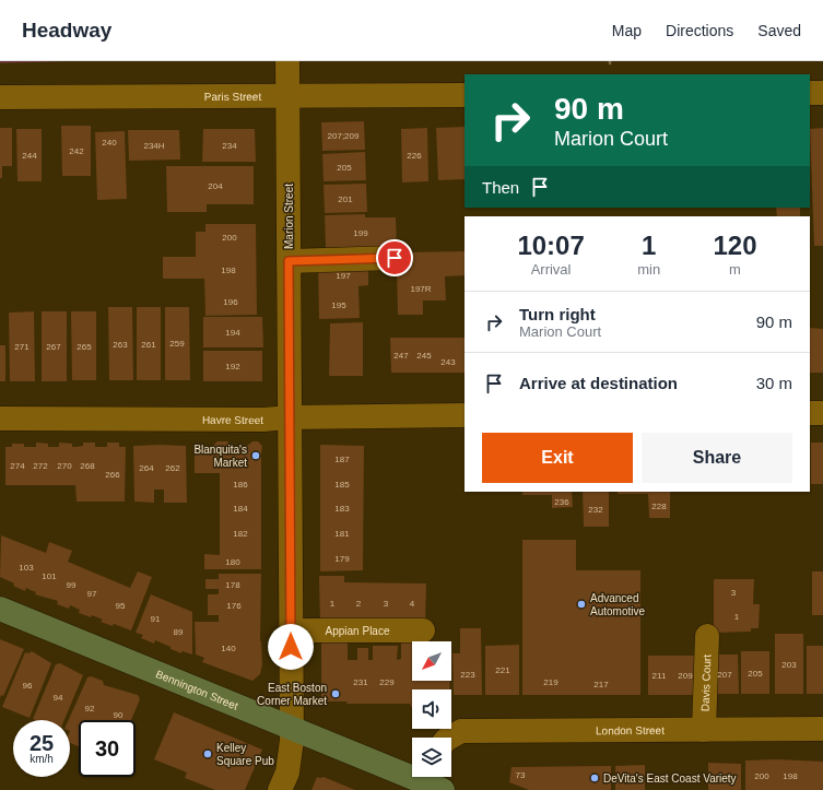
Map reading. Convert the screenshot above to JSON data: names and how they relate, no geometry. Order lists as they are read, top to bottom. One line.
{"streets":{"main road":["Bennington Street"],"street":["Paris Street","Marion Street","Havre Street","Appian Place","Davis Court","London Street"]},"crossings":[["Paris Street","Marion Street"],["Marion Street","Havre Street"],["Marion Street","Appian Place"],["Marion Street","Bennington Street"],["Davis Court","London Street"]],"places":["Blanquita's Market","Advanced Automotive","East Boston Corner Market","Kelley Square Pub","DeVita's East Coast Variety"],"house_numbers":["207;209","240","234H","234","242","244","226","205","204","201","199","200","198","197","197R","196","195","194","259","263","261","271","267","265","247","245","243","192","187","274","272","270","268","264","262","266","186","185","236","228","184","183","232","182","181","179","180","103","101","99","178","3","97","1","2","3","4","95","176","1","91","89","140","203","221","205","223","207","211","209","231","229","219","217","96","94","92","90","73","200","198"],"north":"bottom left","page":{"header":"Headway","nav":["Map","Directions","Saved"],"turn":["90 m","Marion Court"],"then":"Then","eta":["10:07","Arrival","1","min","120","m"],"list":[{"name":"Turn right","note":"Marion Court","value":"90 m"},{"name":"Arrive at destination","value":"30 m"}],"buttons":["Exit","Share"],"speed":"25 km/h","limit":"30"}}
